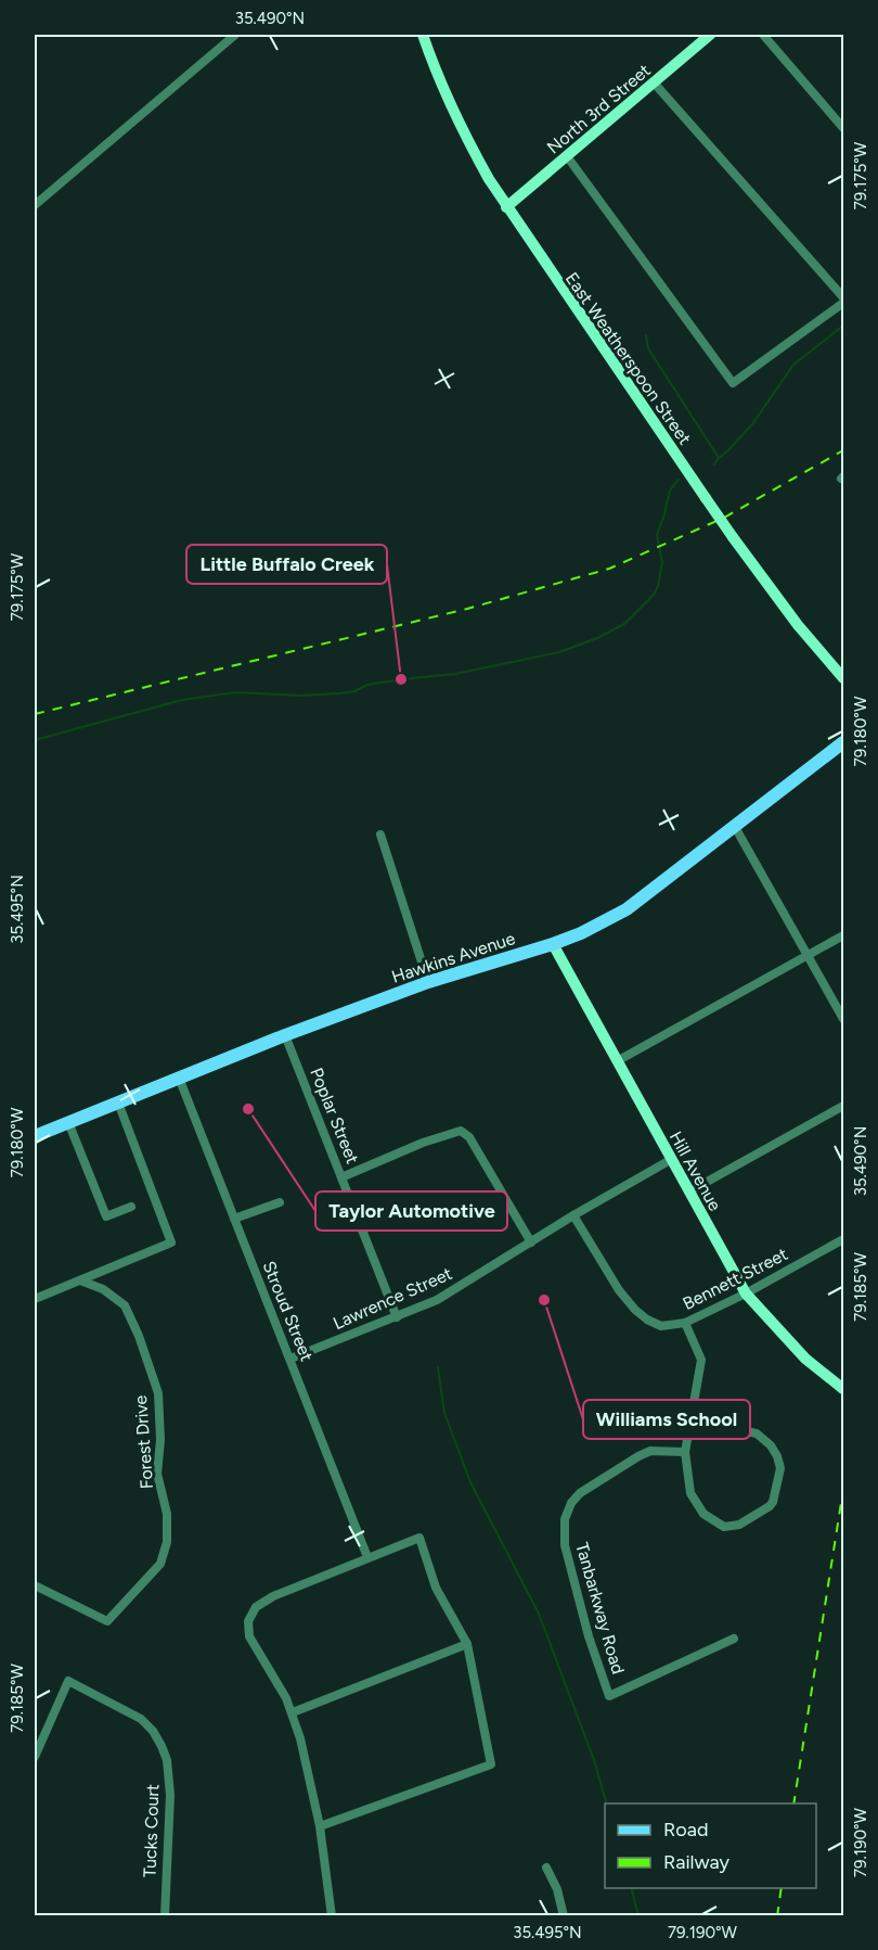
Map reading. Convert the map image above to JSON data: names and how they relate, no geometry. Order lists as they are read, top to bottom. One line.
{"streets":{"main road":["Hawkins Avenue"],"street":["North 3rd Street","East Weatherspoon Street","Poplar Street","Hill Avenue","Bennett Street","Lawrence Street","Stroud Street","Forest Drive","Tanbarkway Road","Tucks Court"]},"crossings":[["North 3rd Street","East Weatherspoon Street"],["Hawkins Avenue","Poplar Street"],["Hawkins Avenue","Hill Avenue"],["Hawkins Avenue","Stroud Street"],["Poplar Street","Lawrence Street"],["Hill Avenue","Bennett Street"],["Hill Avenue","Lawrence Street"],["Bennett Street","Lawrence Street"],["Lawrence Street","Stroud Street"]],"places":["Little Buffalo Creek","Taylor Automotive","Williams School"],"legend":["Road","Railway"],"coordinates":["35.490°N","79.175°W","79.180°W","35.495°N","79.185°W","79.190°W"]}
